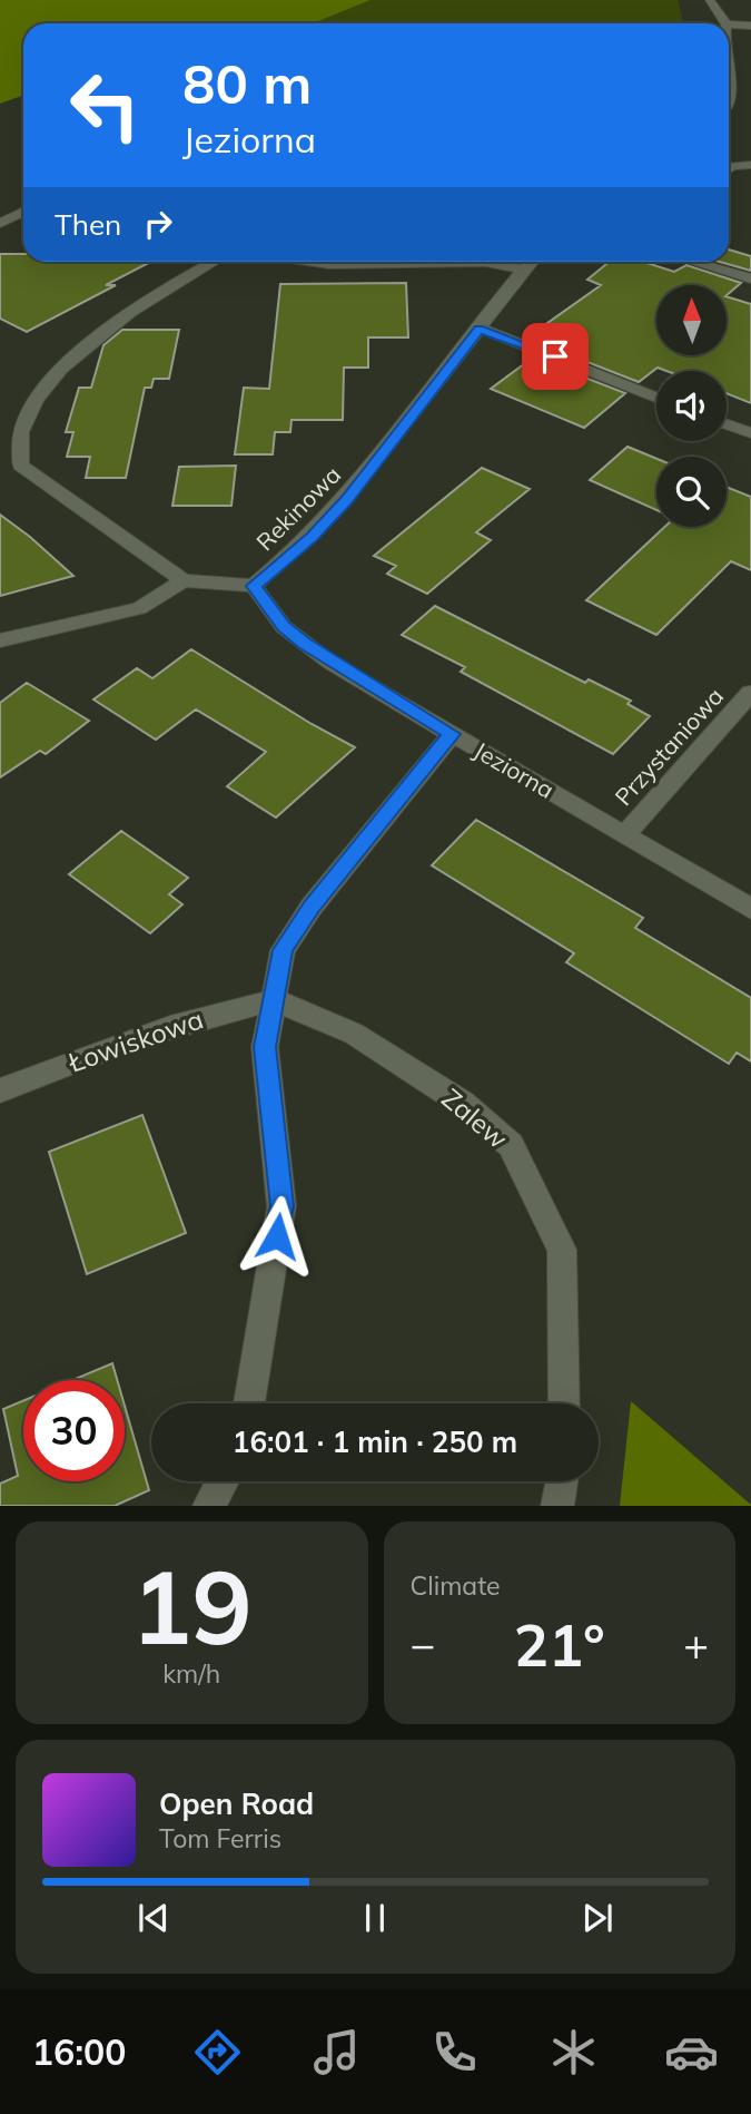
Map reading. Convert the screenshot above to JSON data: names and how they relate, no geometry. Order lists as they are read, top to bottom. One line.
{"streets":{"street":["Rekinowa","Przystaniowa","Jeziorna","Łowiskowa","Zalew"]},"crossings":[["Rekinowa","Jeziorna"],["Przystaniowa","Jeziorna"],["Łowiskowa","Zalew"]],"north":"top","page":{"turn":["80 m","Jeziorna"],"then":"Then","limit":"30","trip":"16:01 · 1 min · 250 m","tile":[["19","km/h"],"Climate"],"heat":["−","21°","+"],"song":["Open Road","Tom Ferris"],"tabs":"16:00"}}
